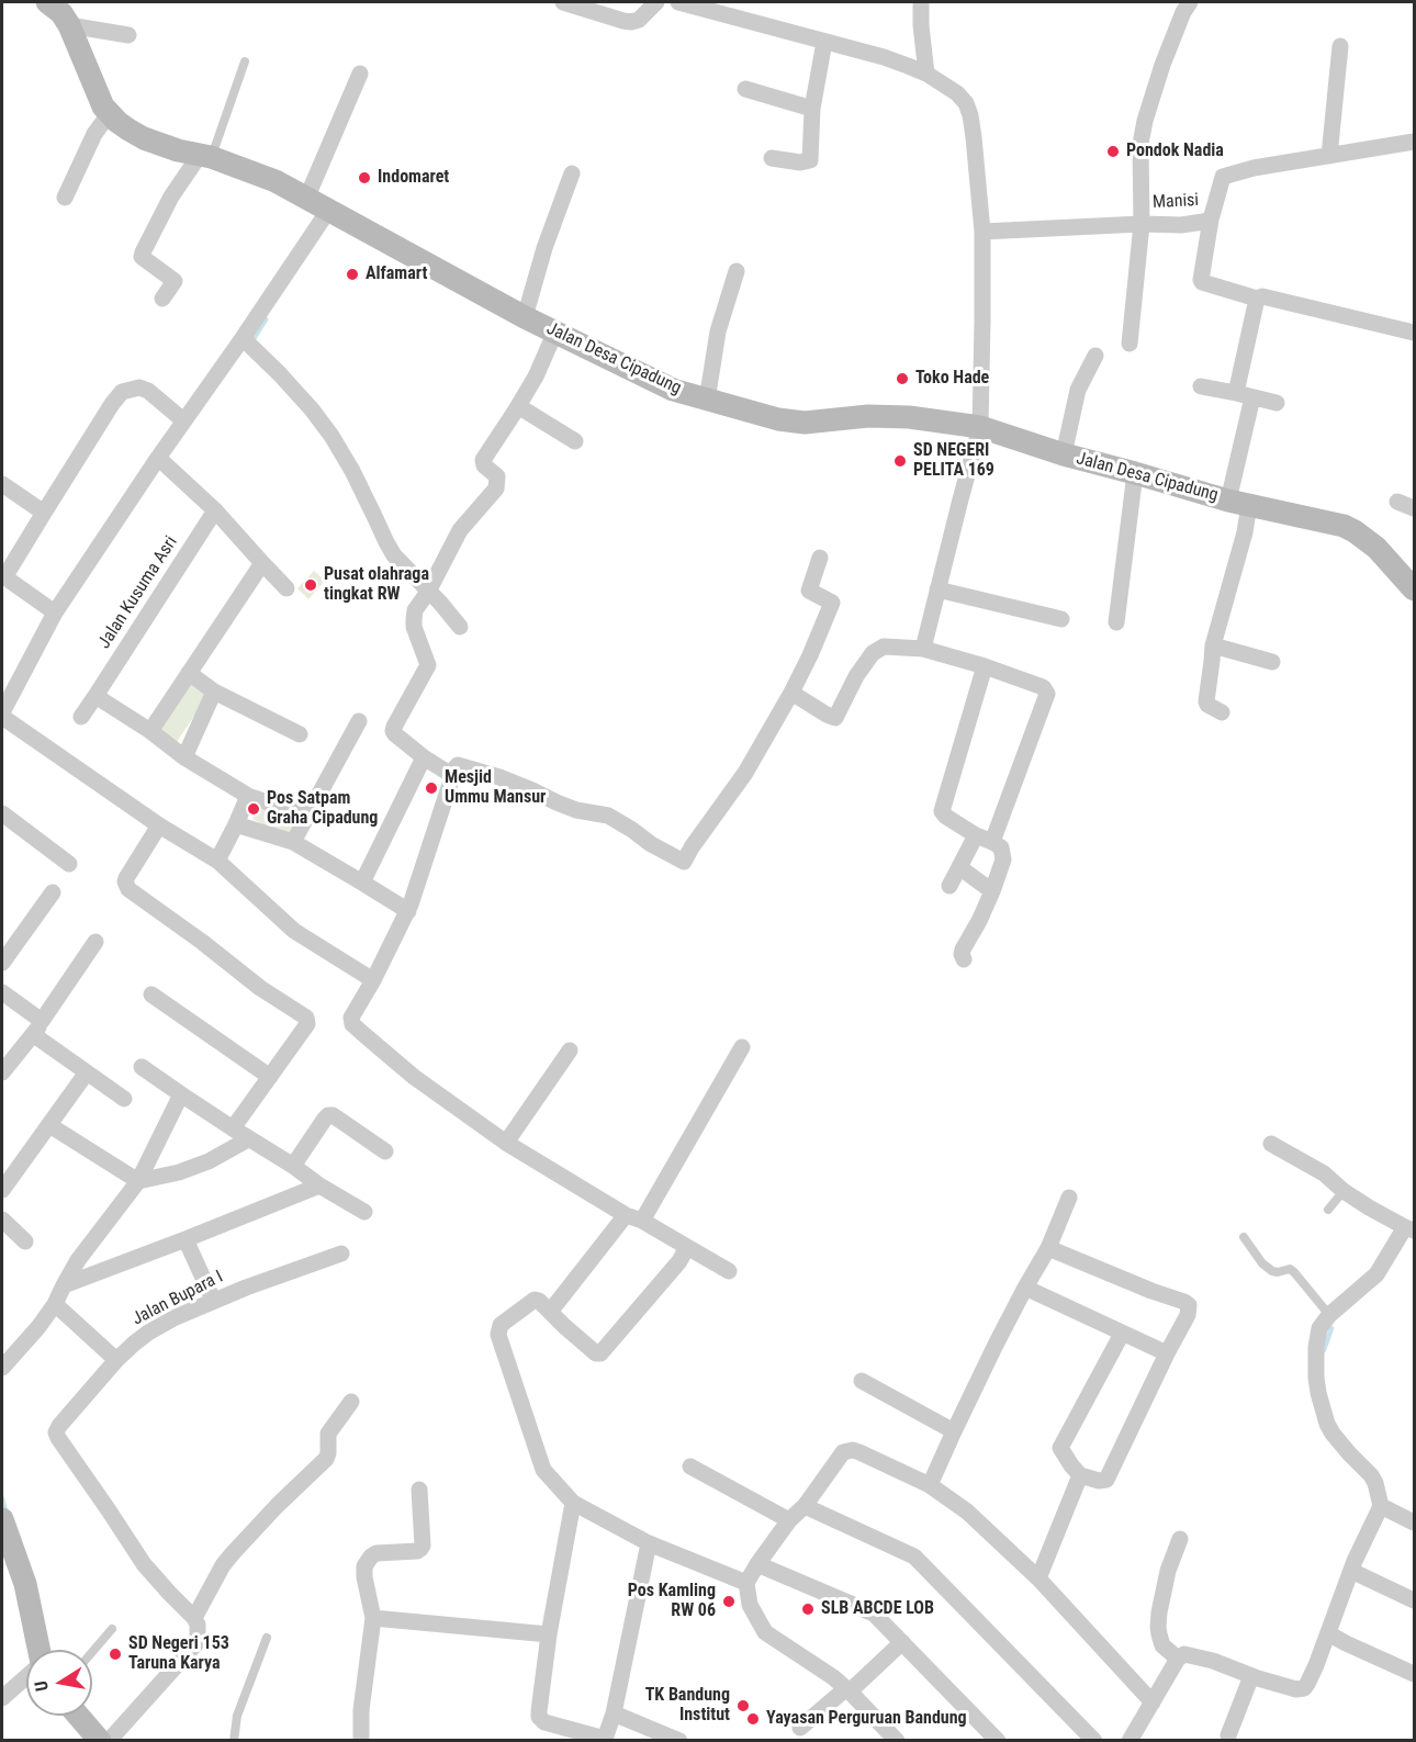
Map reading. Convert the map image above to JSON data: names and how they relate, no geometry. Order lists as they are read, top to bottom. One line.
{"streets":{"street":["Manisi","Jalan Desa Cipadung","Jalan Kusuma Asri","Jalan Bupara I"]},"places":["Pondok Nadia","Indomaret","Alfamart","Toko Hade","SD NEGERI PELITA 169","Pusat olahraga tingkat RW","Mesjid Ummu Mansur","Pos Satpam Graha Cipadung","Pos Kamling RW 06","SLB ABCDE LOB","SD Negeri 153 Taruna Karya","TK Bandung Institut","Yayasan Perguruan Bandung"],"north":"left"}
